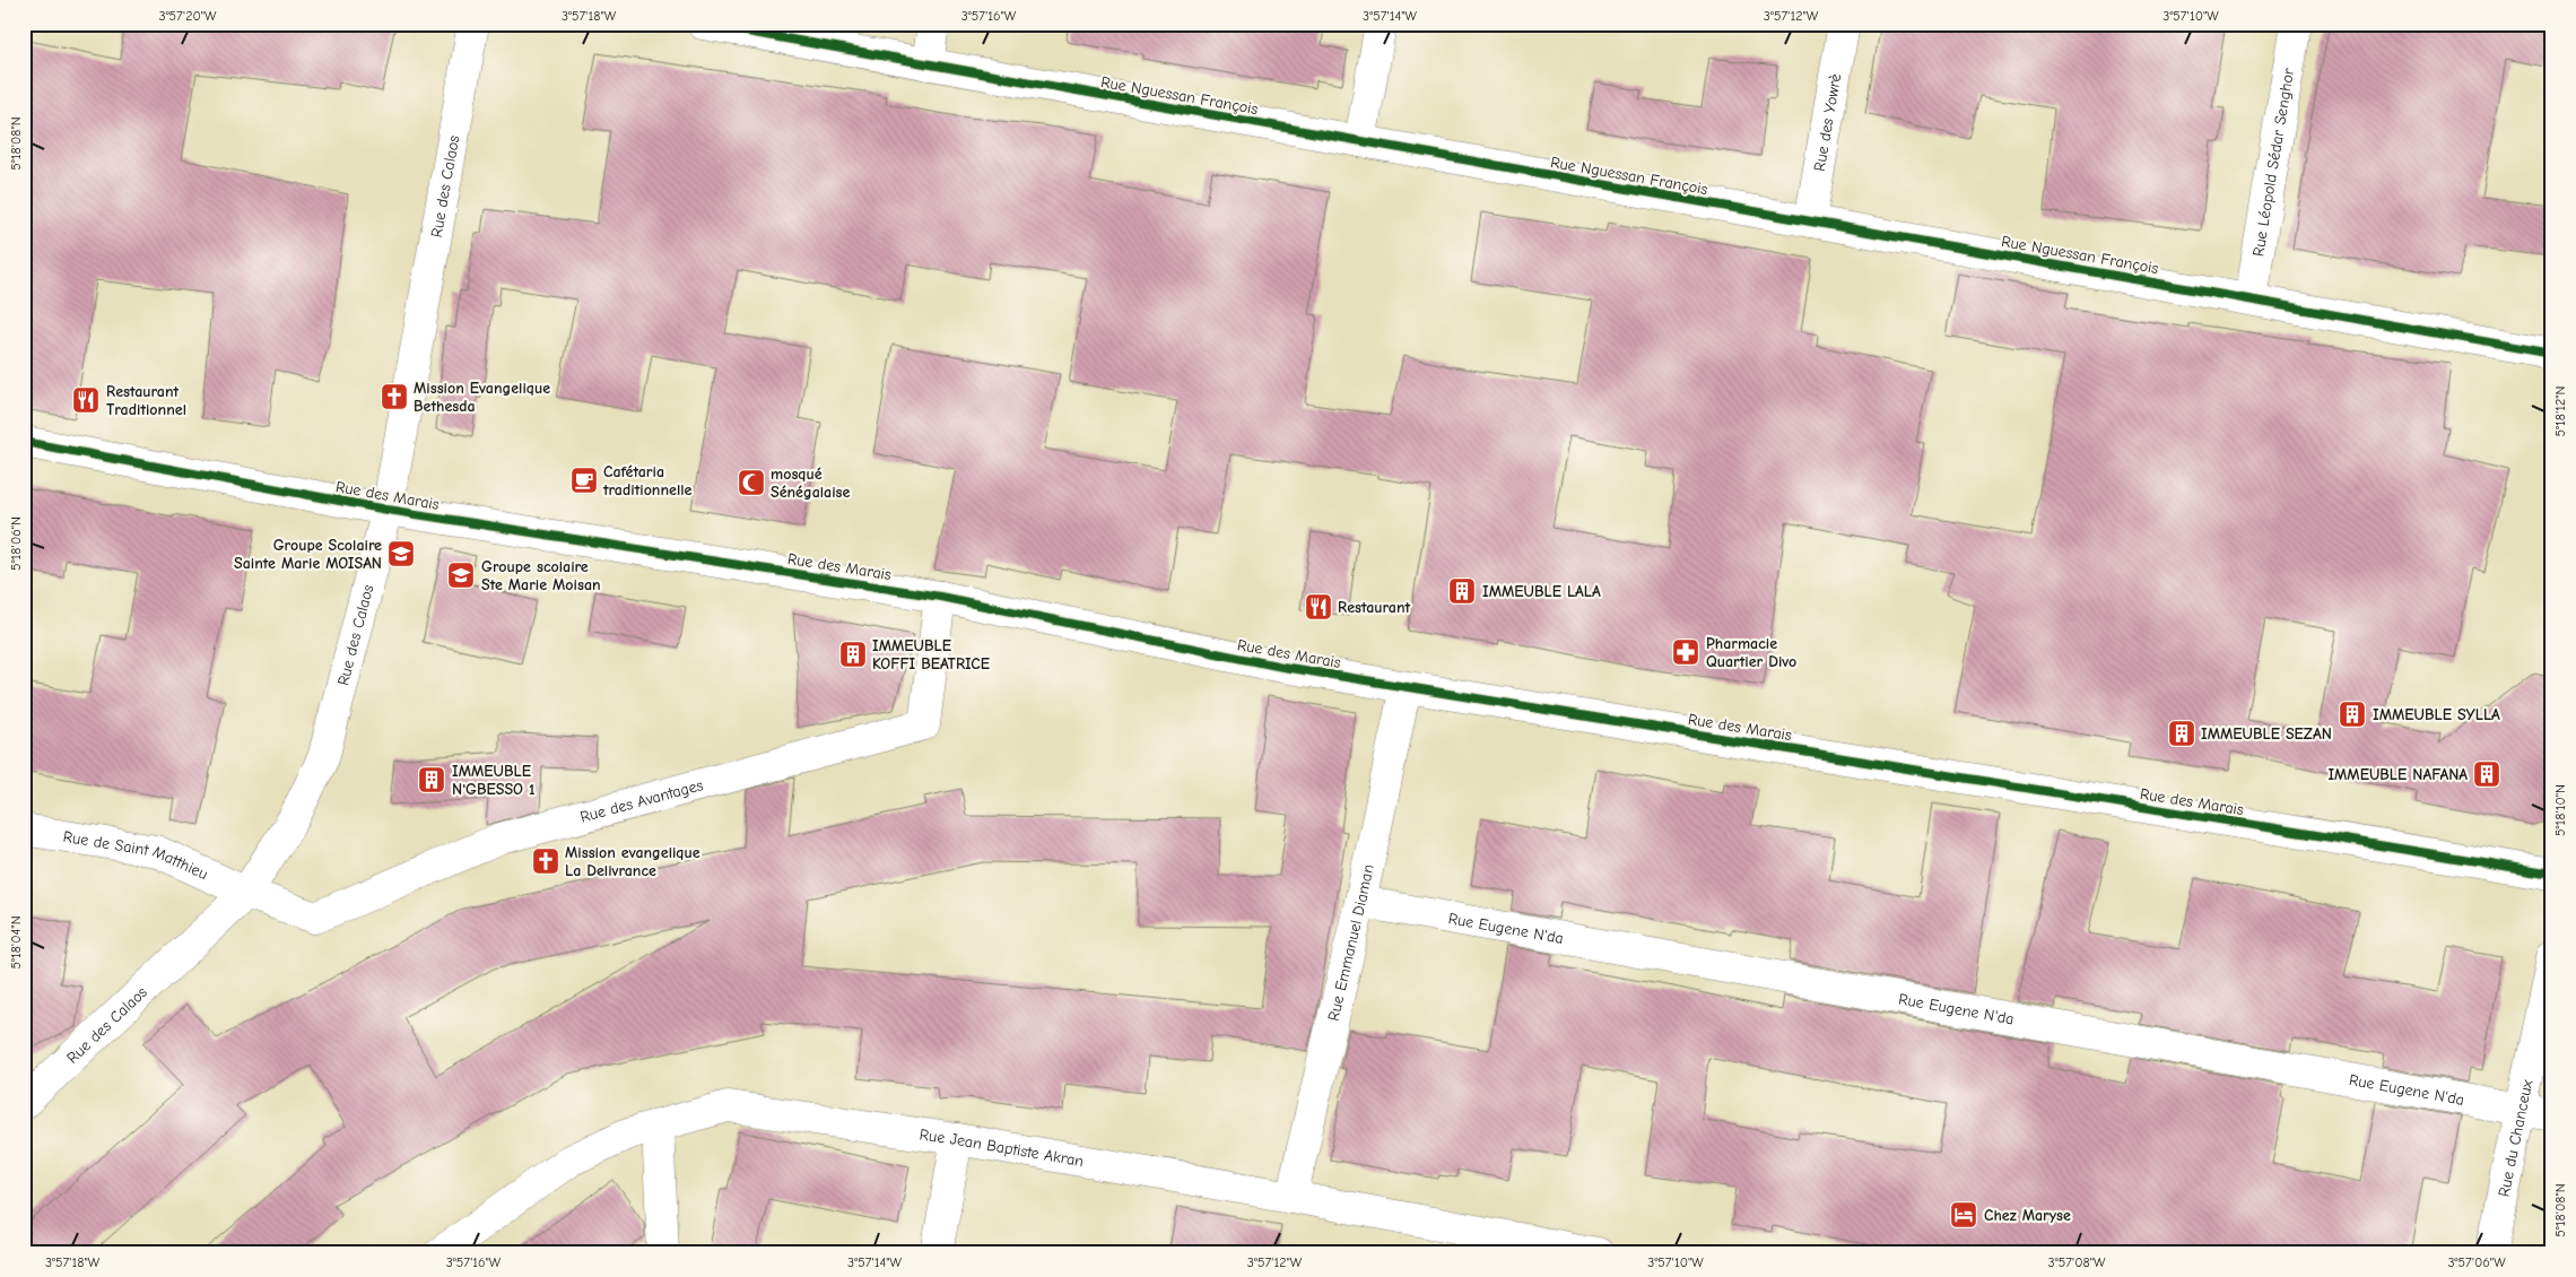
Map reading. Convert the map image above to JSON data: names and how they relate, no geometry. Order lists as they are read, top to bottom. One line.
{"streets":{"street":["Rue Nguessan François","Rue des Yowrè","Rue Léopold Sédar Senghor","Rue des Calaos","Rue des Marais","Rue des Avantages","Rue de Saint Matthieu","Rue Eugene N'da","Rue Emmanuel Diaman","Rue du Chanceux","Rue Jean Baptiste Akran"]},"crossings":[["Rue Nguessan François","Rue des Yowrè"],["Rue Nguessan François","Rue Léopold Sédar Senghor"],["Rue des Calaos","Rue des Marais"],["Rue des Calaos","Rue des Avantages"],["Rue des Calaos","Rue de Saint Matthieu"],["Rue des Marais","Rue des Avantages"],["Rue des Marais","Rue Emmanuel Diaman"],["Rue des Avantages","Rue de Saint Matthieu"],["Rue Eugene N'da","Rue Emmanuel Diaman"],["Rue Eugene N'da","Rue du Chanceux"],["Rue Emmanuel Diaman","Rue Jean Baptiste Akran"]],"places":{"church":["Mission Evangelique Bethesda","Mission evangelique La Delivrance"],"restaurant":["Restaurant Traditionnel","Restaurant"],"cafe":["Cafétaria traditionnelle"],"mosque":["mosqué Sénégalaise"],"school or university":["Groupe Scolaire Sainte Marie MOISAN","Groupe scolaire Ste Marie Moisan"],"building":["IMMEUBLE LALA","IMMEUBLE KOFFI BEATRICE","IMMEUBLE SYLLA","IMMEUBLE SEZAN","IMMEUBLE NAFANA","IMMEUBLE N'GBESSO 1"],"pharmacy":["Pharmacie Quartier Divo"],"hotel":["Chez Maryse"]},"coordinates":["3°57'20\"W","3°57'18\"W","3°57'16\"W","3°57'14\"W","3°57'12\"W","3°57'10\"W","5°18'08\"N","5°18'12\"N","5°18'06\"N","5°18'10\"N","5°18'04\"N","3°57'08\"W","3°57'06\"W"]}
